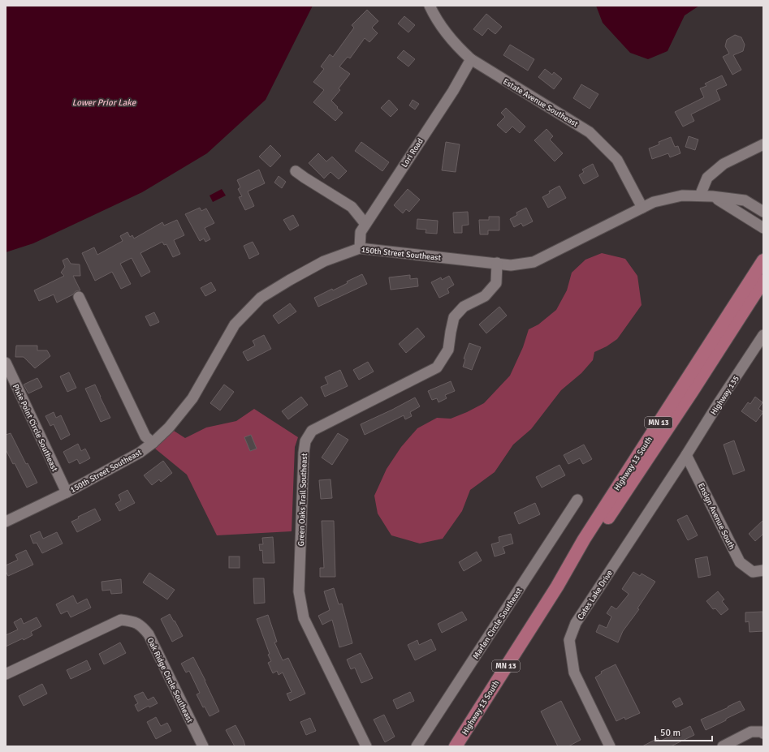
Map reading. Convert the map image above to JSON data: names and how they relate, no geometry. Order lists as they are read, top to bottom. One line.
{"streets":{"main road":["MN 13","Highway 13 South"],"street":["Estate Avenue Southeast","Lori Road","150th Street Southeast","Highway 135","Pixie Point Circle Southeast","Green Oaks Trail Southeast","Ensign Avenue South","Cates Lake Drive","Marlen Circle Southeast","Oak Ridge Circle Southeast"]},"crossings":[["Estate Avenue Southeast","Lori Road"],["Estate Avenue Southeast","150th Street Southeast"],["Lori Road","150th Street Southeast"],["150th Street Southeast","Pixie Point Circle Southeast"],["150th Street Southeast","Green Oaks Trail Southeast"],["Highway 135","Ensign Avenue South"],["Highway 135","Cates Lake Drive"],["Ensign Avenue South","Cates Lake Drive"]],"water":["Lower Prior Lake"],"scale_bar":"50 m"}
